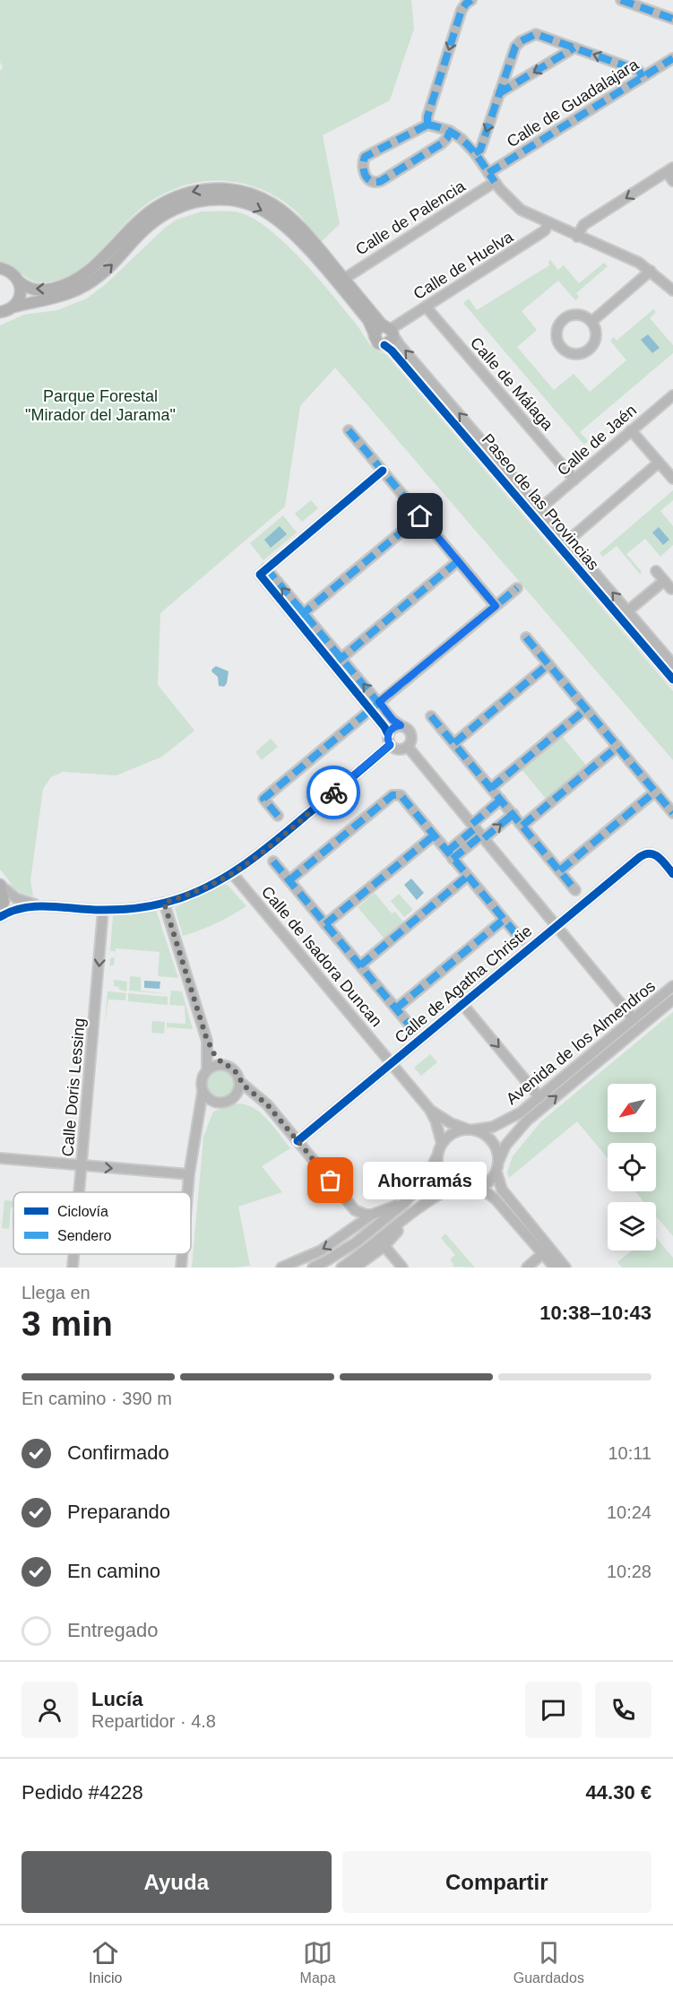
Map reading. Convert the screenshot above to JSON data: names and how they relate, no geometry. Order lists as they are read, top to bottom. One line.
{"streets":{"main road":["Paseo de las Provincias"],"street":["Calle de Guadalajara","Calle de Palencia","Calle de Huelva","Calle de Málaga","Calle de Jaén","Calle de Isadora Duncan","Calle de Agatha Christie","Avenida de los Almendros","Calle Doris Lessing"]},"crossings":[["Calle de Palencia","Paseo de las Provincias"],["Calle de Huelva","Calle de Málaga"],["Calle de Huelva","Paseo de las Provincias"],["Calle de Málaga","Calle de Jaén"],["Calle de Jaén","Paseo de las Provincias"],["Calle de Isadora Duncan","Calle de Agatha Christie"],["Calle de Isadora Duncan","Avenida de los Almendros"]],"one_way":["Paseo de las Provincias","Calle Doris Lessing"],"parks":["Parque Forestal \"Mirador del Jarama\""],"places":["Ahorramás"],"legend":["Ciclovía","Sendero"],"north":"bottom left","page":{"bubble":"Ahorramás","heading":["3 min","Llega en","10:38–10:43"],"panel":["Lucía","Repartidor · 4.8","Pedido #4228","44.30 €"],"bar":"En camino · 390 m","list":[["Confirmado","10:11"],["Preparando","10:24"],["En camino","10:28"],"Entregado"],"buttons":["Ayuda","Compartir"],"tabs":["Inicio","Mapa","Guardados"]}}
